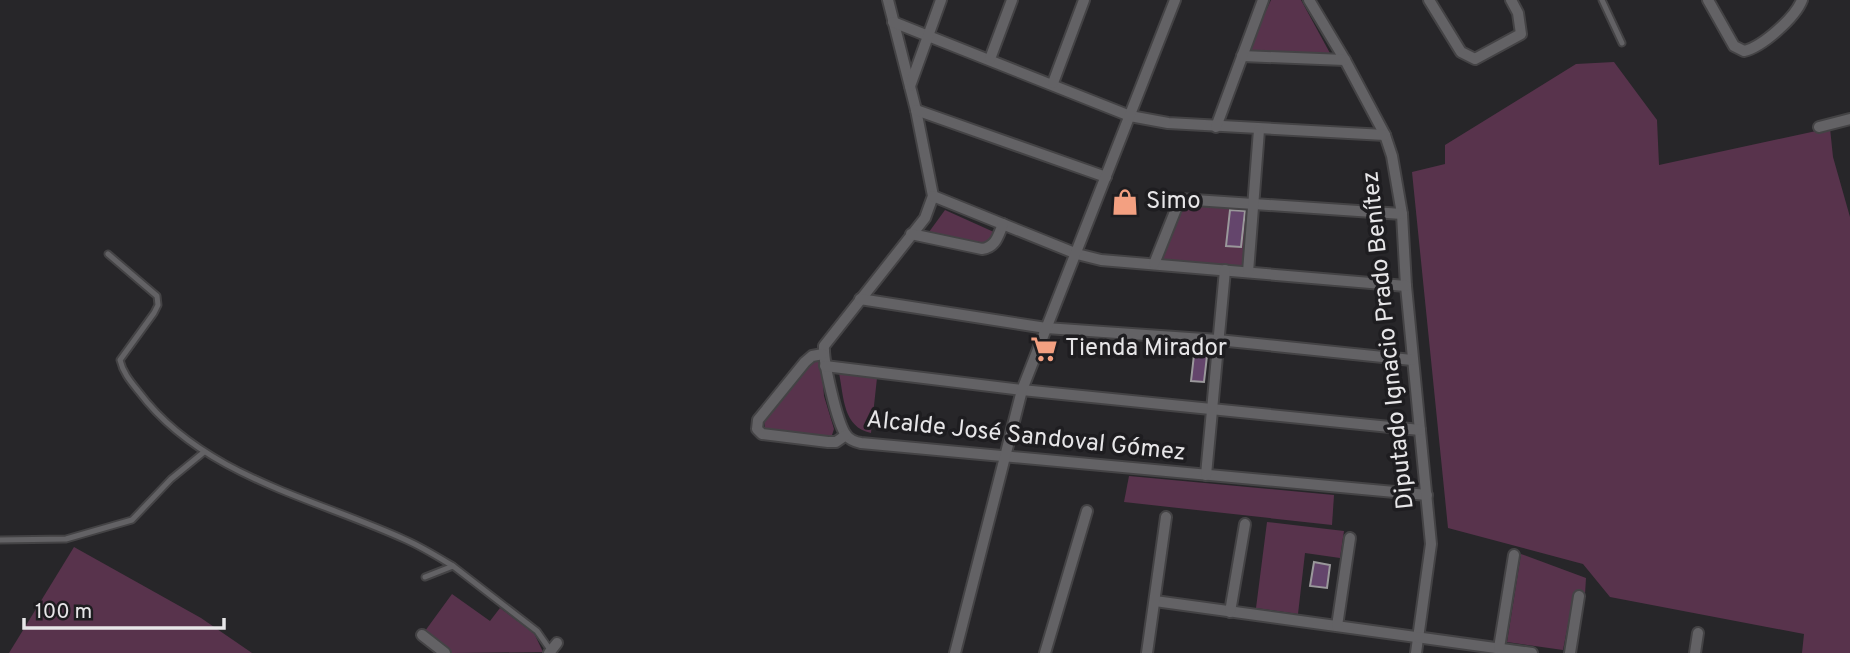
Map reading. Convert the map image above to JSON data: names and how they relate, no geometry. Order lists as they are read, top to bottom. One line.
{"streets":{"street":["Diputado Ignacio Prado Benítez","Alcalde José Sandoval Gómez"]},"crossings":[["Diputado Ignacio Prado Benítez","Alcalde José Sandoval Gómez"]],"places":{"shop":["Simo"],"supermarket":["Tienda Mirador"]},"scale_bar":"100 m"}
